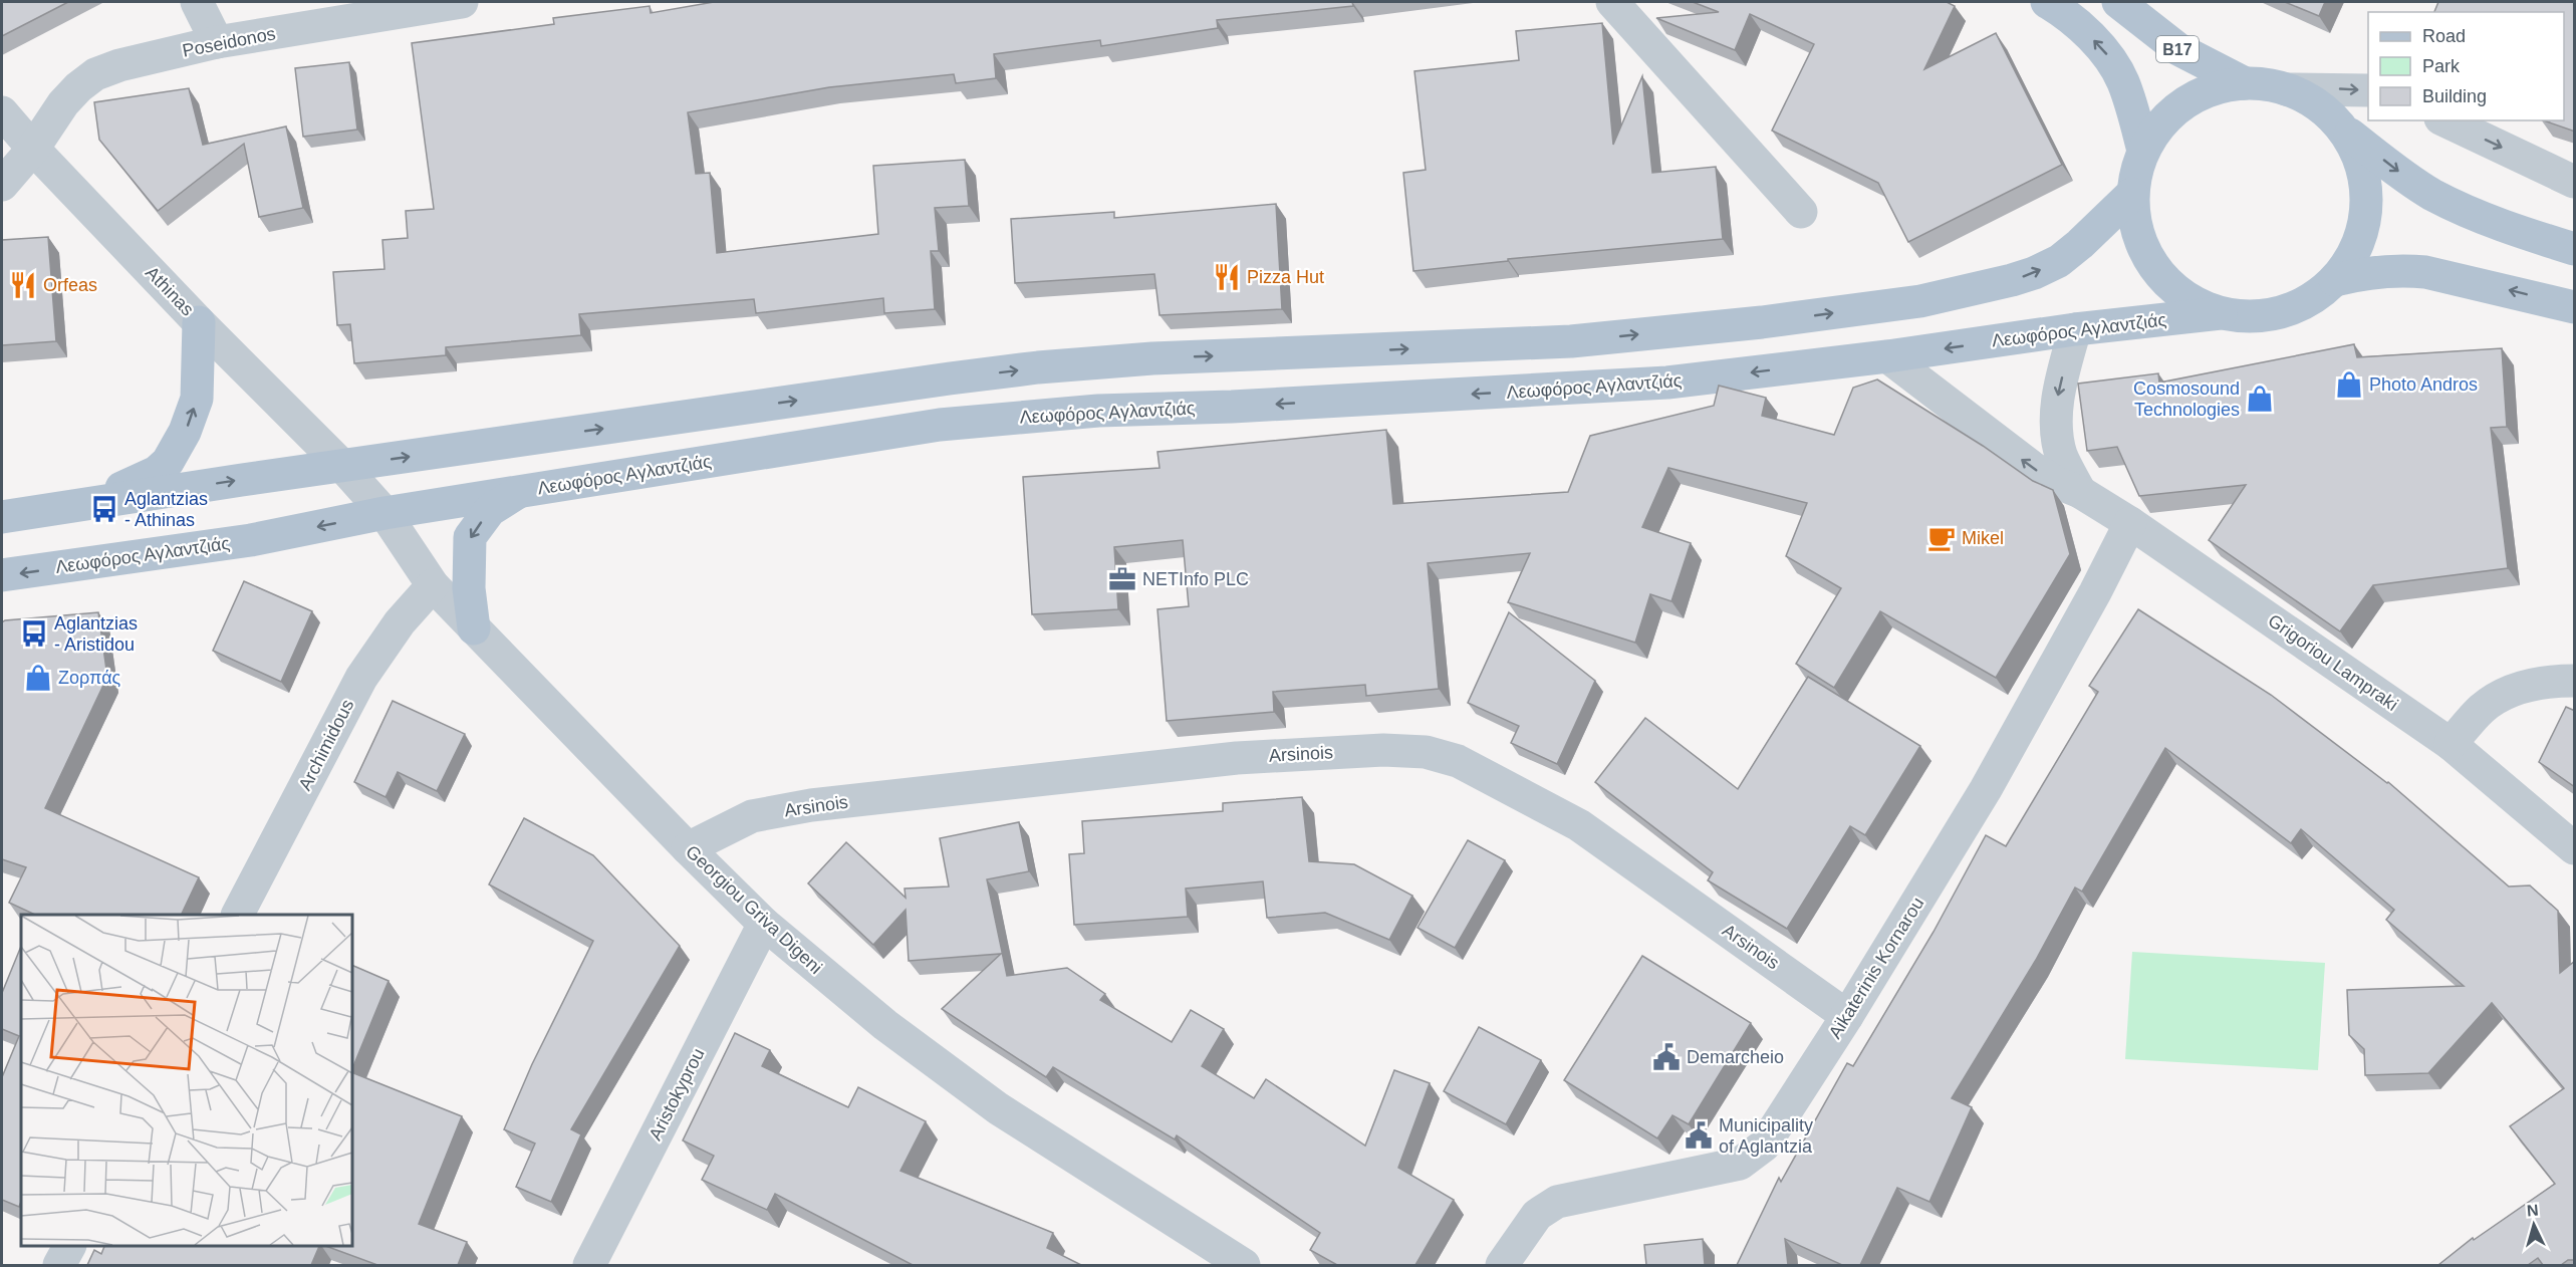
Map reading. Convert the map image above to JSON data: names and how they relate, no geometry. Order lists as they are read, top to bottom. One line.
{"streets":{"main road":["B17","Λεωφόρος Αγλαντζιάς"],"street":["Poseidonos","Athinas","Grigoriou Lampraki","Archimidous","Arsinois","Georgiou Griva Digeni","Aikaterinis Kornarou","Aristokyprou"]},"crossings":[["Poseidonos","Athinas"],["B17","Λεωφόρος Αγλαντζιάς"],["Athinas","Georgiou Griva Digeni"],["Λεωφόρος Αγλαντζιάς","Grigoriou Lampraki"],["Λεωφόρος Αγλαντζιάς","Georgiou Griva Digeni"],["Grigoriou Lampraki","Aikaterinis Kornarou"],["Archimidous","Georgiou Griva Digeni"],["Arsinois","Georgiou Griva Digeni"],["Arsinois","Aikaterinis Kornarou"],["Georgiou Griva Digeni","Aristokyprou"]],"places":{"restaurant":["Pizza Hut","Orfeas"],"shop":["Photo Andros","Cosmosound Technologies","Ζορπάς"],"bus stop":["Aglantzias - Athinas","Aglantzias - Aristidou"],"cafe":["Mikel"],"office":["NETInfo PLC"],"public building":["Demarcheio","Municipality of Aglantzia"]},"legend":["Road","Park","Building"],"north":"top"}
